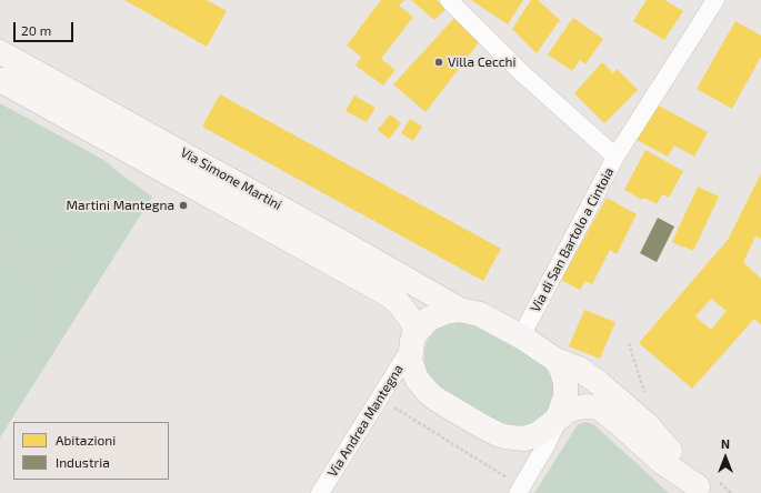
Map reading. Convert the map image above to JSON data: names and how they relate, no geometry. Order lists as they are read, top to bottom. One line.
{"streets":{"street":["Via Simone Martini","Via di San Bartolo a Cintoia","Via Andrea Mantegna"]},"crossings":[["Via Simone Martini","Via di San Bartolo a Cintoia"],["Via Simone Martini","Via Andrea Mantegna"],["Via di San Bartolo a Cintoia","Via Andrea Mantegna"]],"places":["Villa Cecchi","Martini Mantegna"],"legend":["Abitazioni","Industria"],"scale_bar":"20 m","north":"top"}
